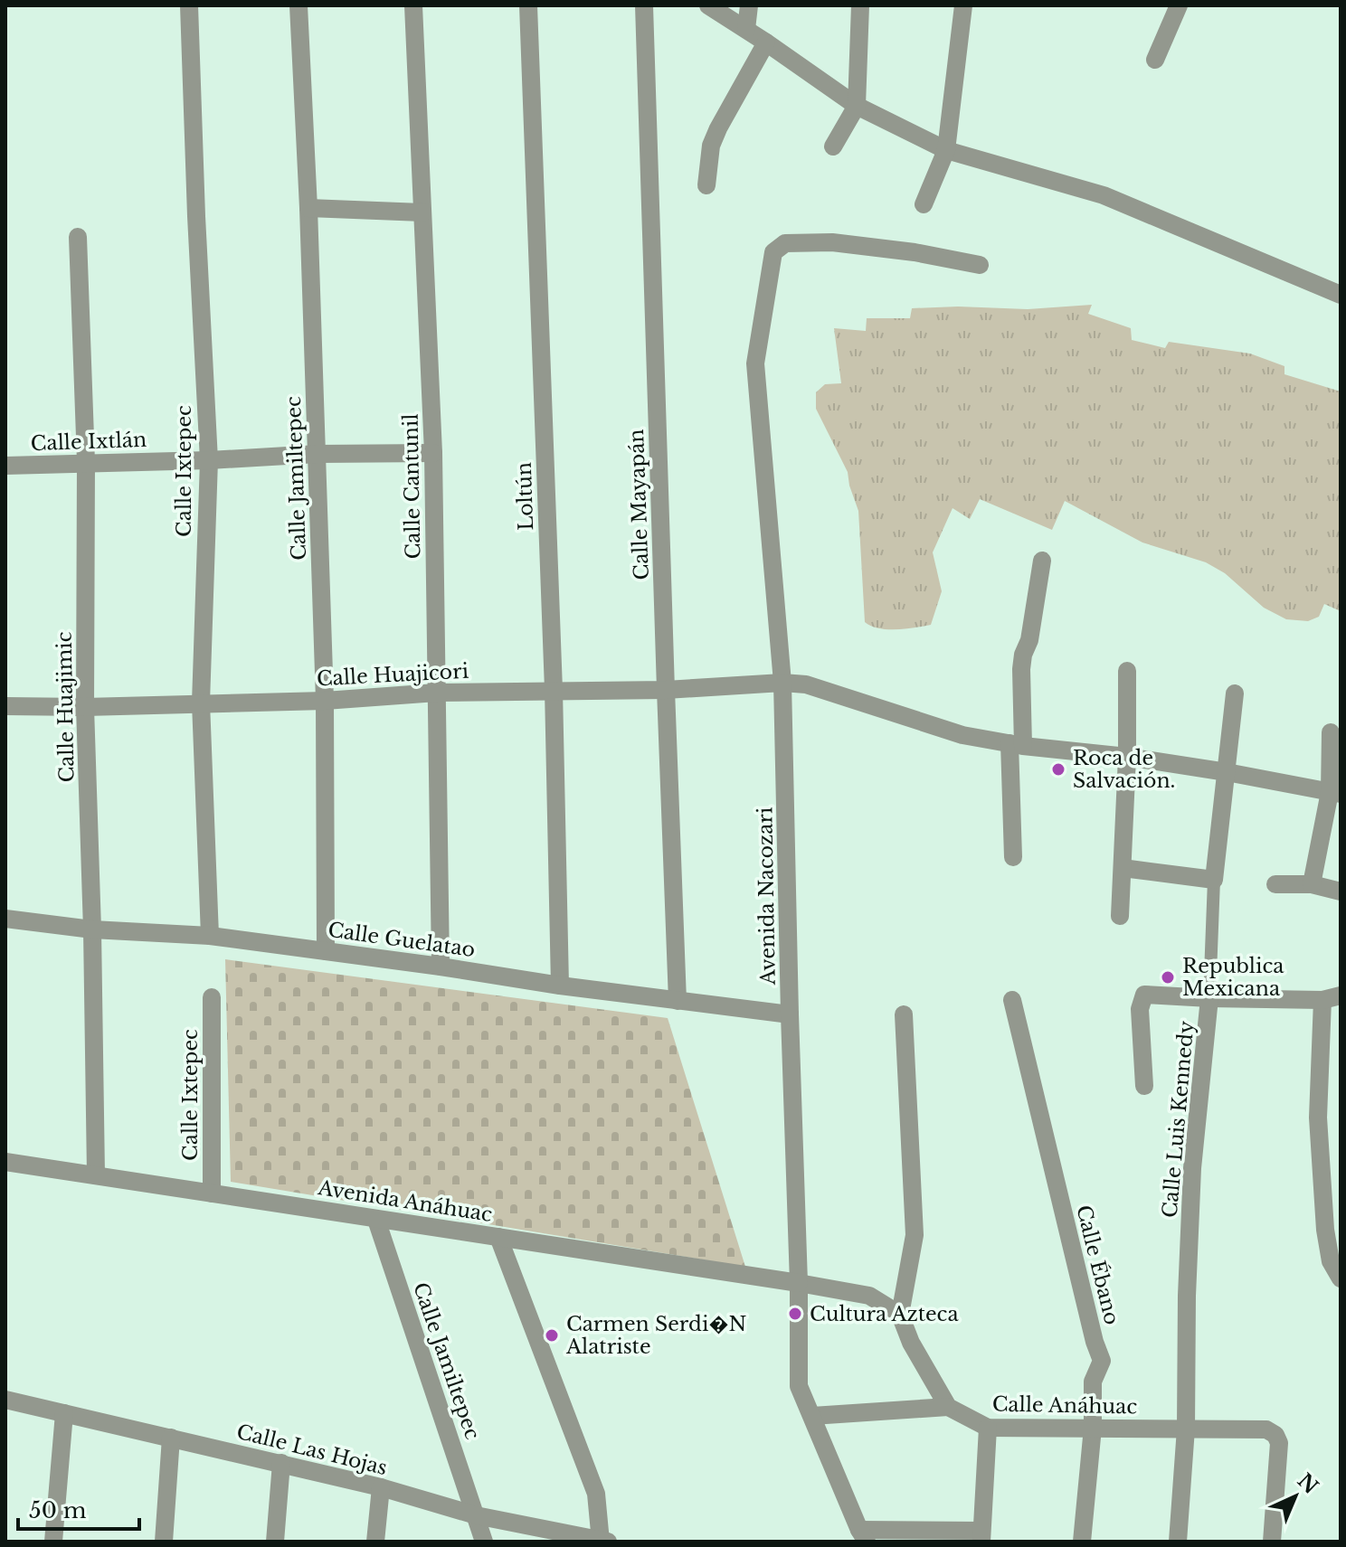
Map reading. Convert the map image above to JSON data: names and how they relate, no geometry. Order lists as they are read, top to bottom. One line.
{"streets":{"street":["Calle Ixtlán","Calle Ixtepec","Calle Jamiltepec","Calle Cantunil","Loltún","Calle Mayapán","Calle Huajicori","Calle Huajimic","Avenida Nacozari","Calle Guelatao","Calle Luis Kennedy","Avenida Anáhuac","Calle Ébano","Calle Anáhuac","Calle Las Hojas"]},"crossings":[["Calle Ixtlán","Calle Ixtepec"],["Calle Ixtlán","Calle Jamiltepec"],["Calle Ixtlán","Calle Cantunil"],["Calle Ixtlán","Calle Huajimic"],["Calle Ixtepec","Calle Huajicori"],["Calle Ixtepec","Calle Guelatao"],["Calle Ixtepec","Avenida Anáhuac"],["Calle Jamiltepec","Calle Huajicori"],["Calle Jamiltepec","Calle Guelatao"],["Calle Jamiltepec","Avenida Anáhuac"],["Calle Jamiltepec","Calle Las Hojas"],["Calle Cantunil","Calle Huajicori"],["Calle Cantunil","Calle Guelatao"],["Loltún","Calle Huajicori"],["Loltún","Calle Guelatao"],["Calle Mayapán","Calle Huajicori"],["Calle Mayapán","Calle Guelatao"],["Calle Huajicori","Calle Huajimic"],["Calle Huajicori","Avenida Nacozari"],["Calle Huajicori","Calle Luis Kennedy"],["Calle Huajimic","Calle Guelatao"],["Calle Huajimic","Avenida Anáhuac"],["Avenida Nacozari","Calle Guelatao"],["Avenida Nacozari","Avenida Anáhuac"],["Calle Luis Kennedy","Calle Anáhuac"],["Calle Ébano","Calle Anáhuac"]],"places":["Roca de Salvación.","Republica Mexicana","Cultura Azteca","Carmen Serdi�N Alatriste"],"scale_bar":"50 m","north":"top right"}
